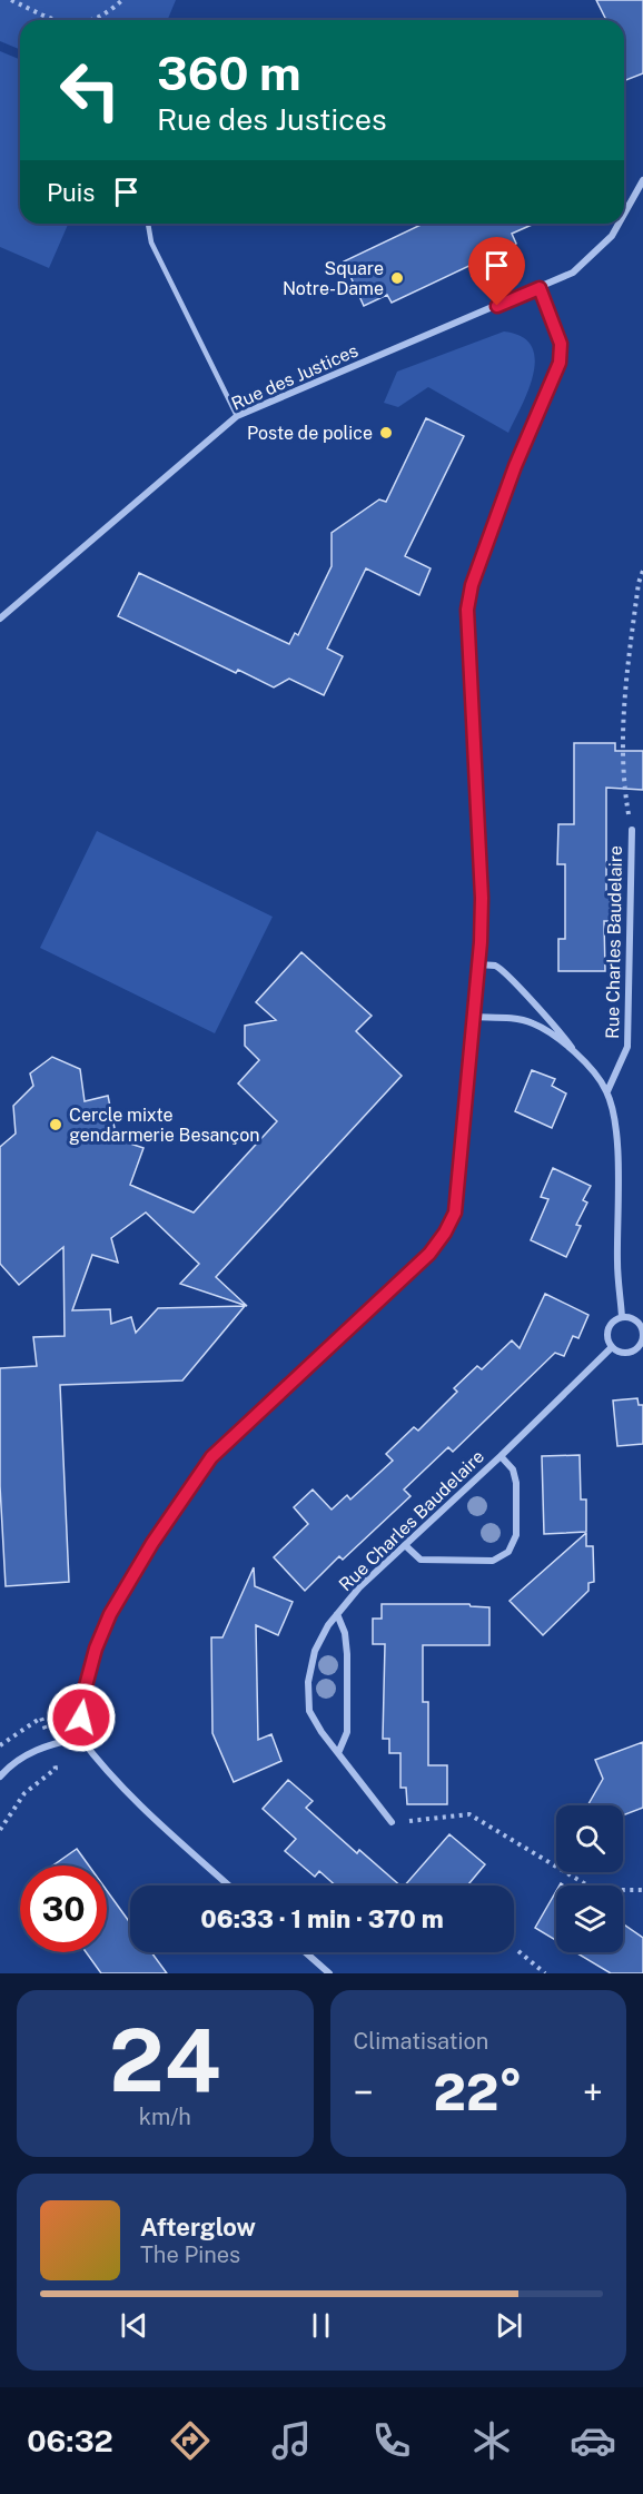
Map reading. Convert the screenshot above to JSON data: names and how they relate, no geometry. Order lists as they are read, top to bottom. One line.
{"streets":{"street":["Rue des Justices","Rue Charles Baudelaire"]},"places":["Square Notre-Dame","Poste de police","Cercle mixte gendarmerie Besançon"],"page":{"turn":["360 m","Rue des Justices"],"then":"Puis","limit":"30","trip":"06:33 · 1 min · 370 m","tile":[["24","km/h"],"Climatisation"],"heat":["−","22°","+"],"song":["Afterglow","The Pines"],"tabs":"06:32"}}
